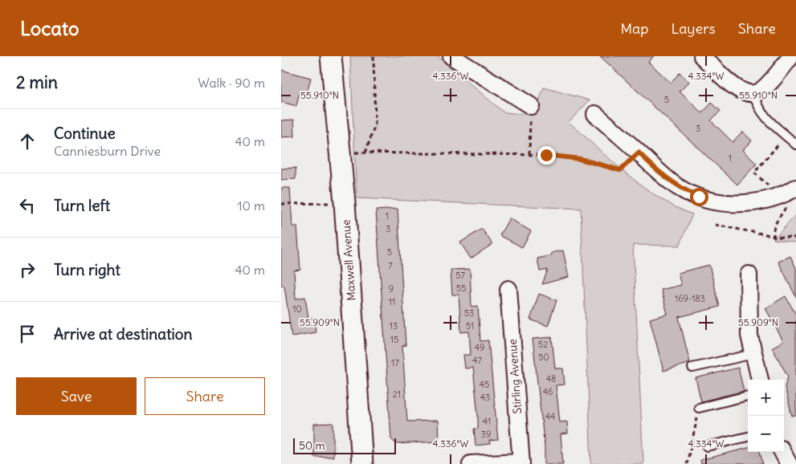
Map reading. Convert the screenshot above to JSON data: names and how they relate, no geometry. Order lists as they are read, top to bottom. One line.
{"streets":{"street":["Maxwell Avenue","Stirling Avenue"]},"house_numbers":["5","3","1","1","3","5","7","57","55","9","169-183","11","10","53","13","51","15","52","49","50","47","17","48","45","46","21","43","44","41","39"],"scale_bar":"50 m","page":{"header":"Locato","nav":["Map","Layers","Share"],"heading":["2 min","Walk · 90 m"],"list":[["Continue","Canniesburn Drive","40 m"],["Turn left","10 m"],["Turn right","40 m"],"Arrive at destination"],"buttons":["Save","Share"],"map_buttons":["+","−"],"scale":"50 m"},"coordinates":["4.336°W","4.334°W","55.910°N","55.909°N"]}
